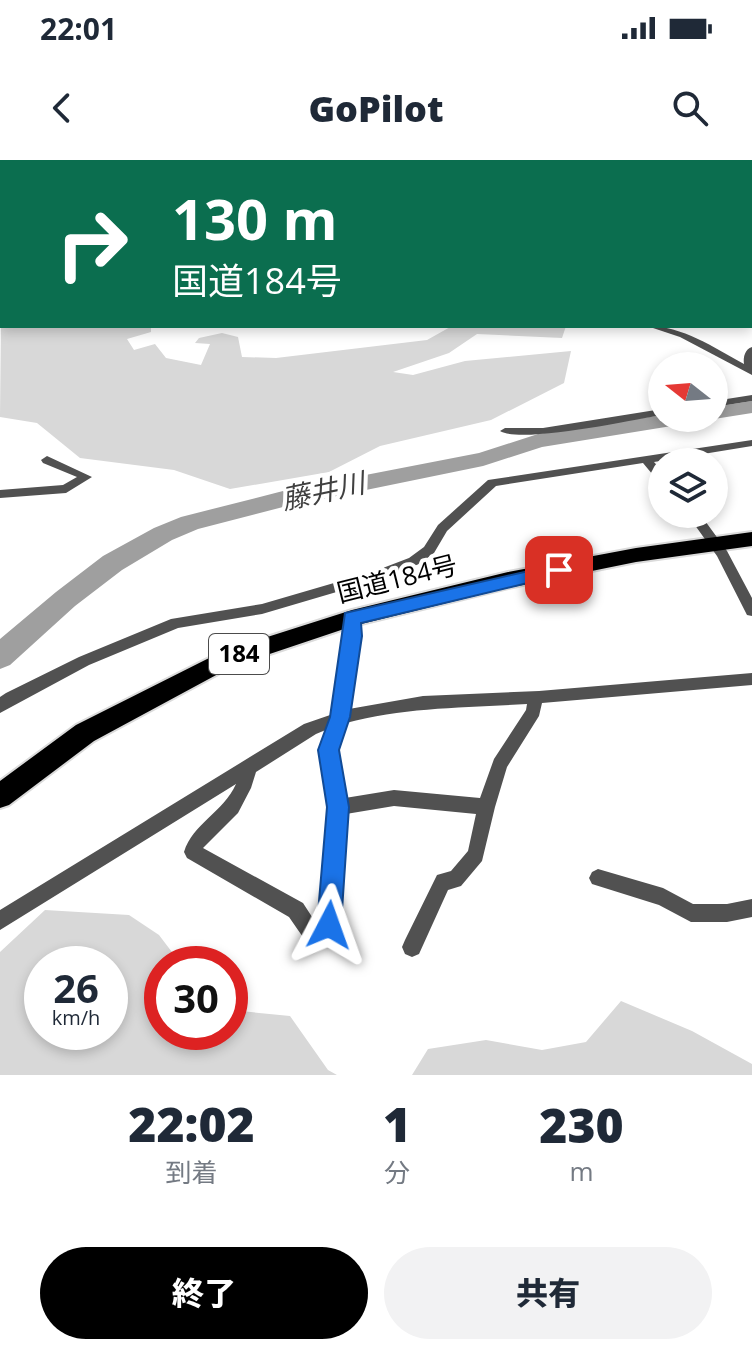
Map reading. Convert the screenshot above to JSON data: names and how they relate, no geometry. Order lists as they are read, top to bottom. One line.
{"streets":{"highway":["国道184号","184"]},"water":["藤井川"],"north":"left","page":{"status":"22:01","header":"GoPilot","turn":["130 m","国道184号"],"speed":"26 km/h","limit":"30","eta":["22:02","到着","1","分","230","m"],"buttons":["終了","共有"]}}
